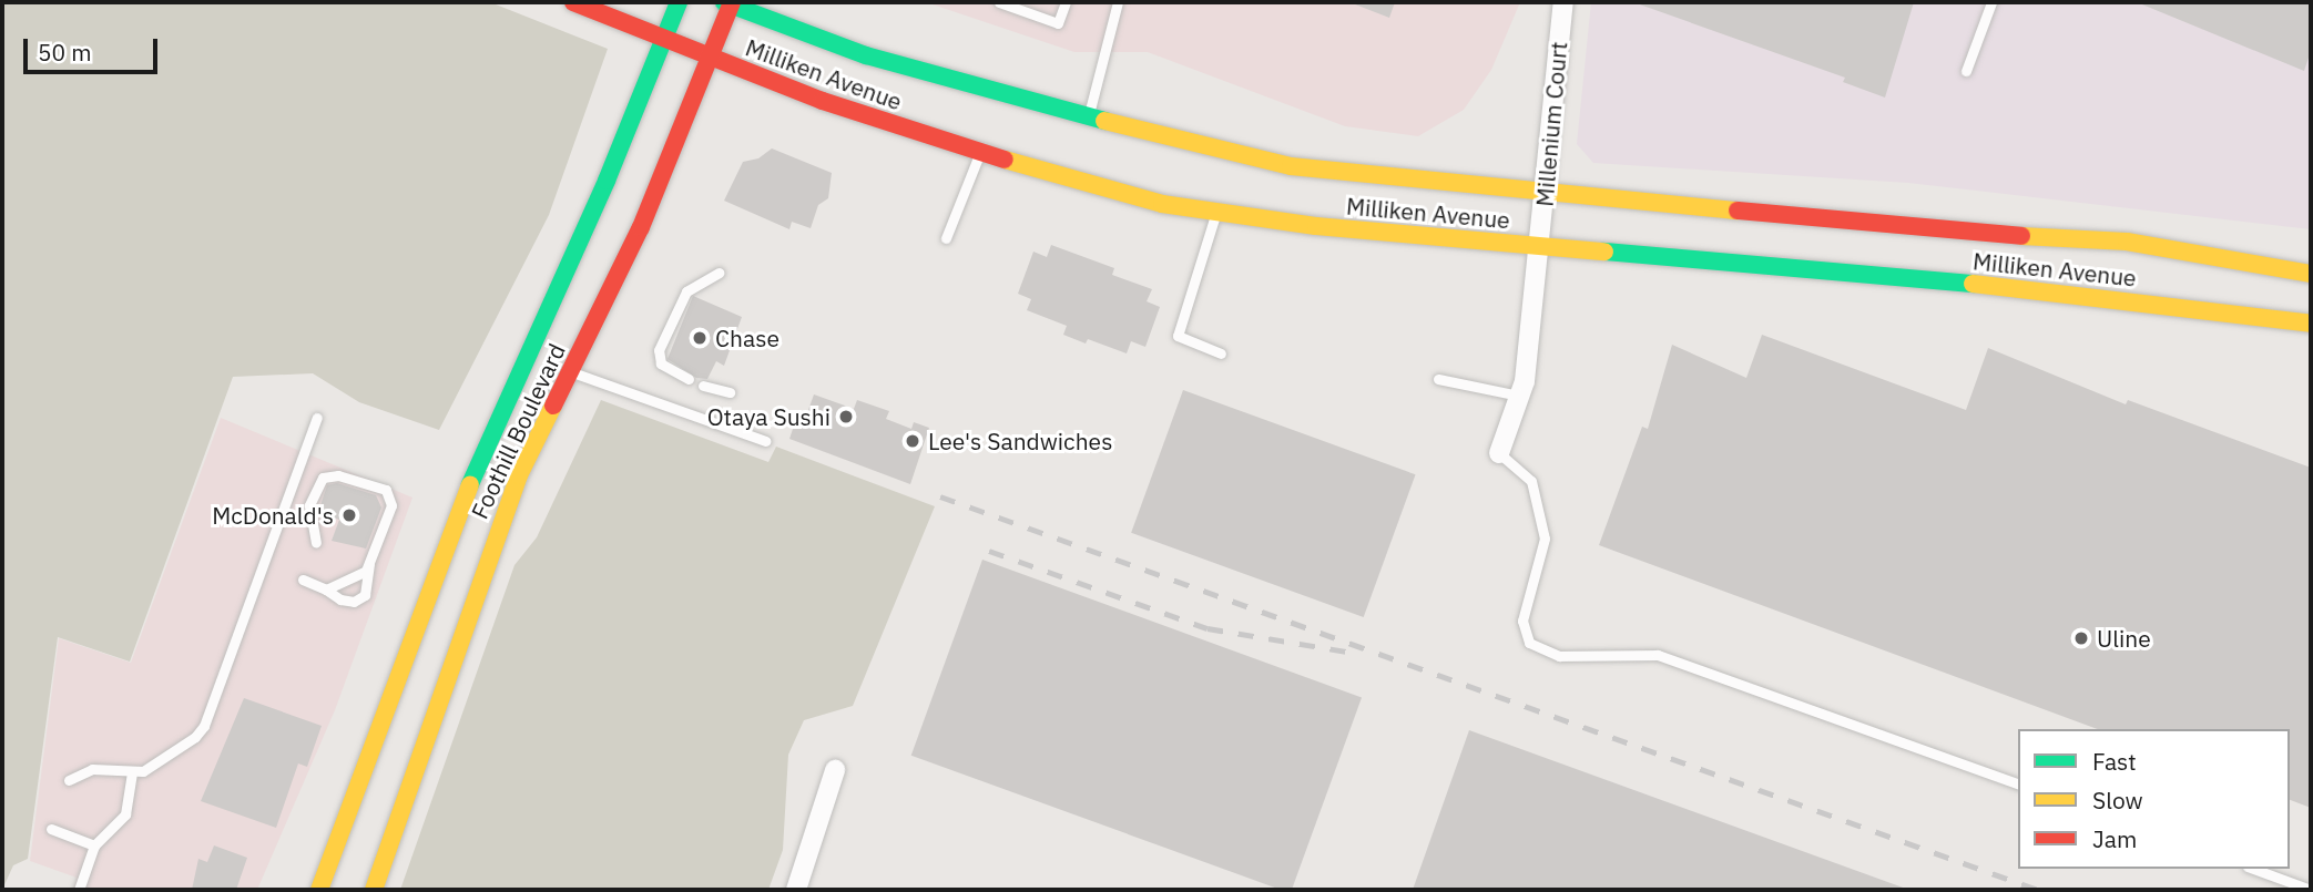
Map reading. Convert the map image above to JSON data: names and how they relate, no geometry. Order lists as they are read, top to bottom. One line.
{"streets":{"main road":["Milliken Avenue","Foothill Boulevard"],"street":["Millenium Court"]},"crossings":[["Milliken Avenue","Millenium Court"],["Milliken Avenue","Foothill Boulevard"]],"places":["Chase","Otaya Sushi","Lee's Sandwiches","McDonald's","Uline"],"legend":["Fast","Slow","Jam"],"scale_bar":"50 m"}
